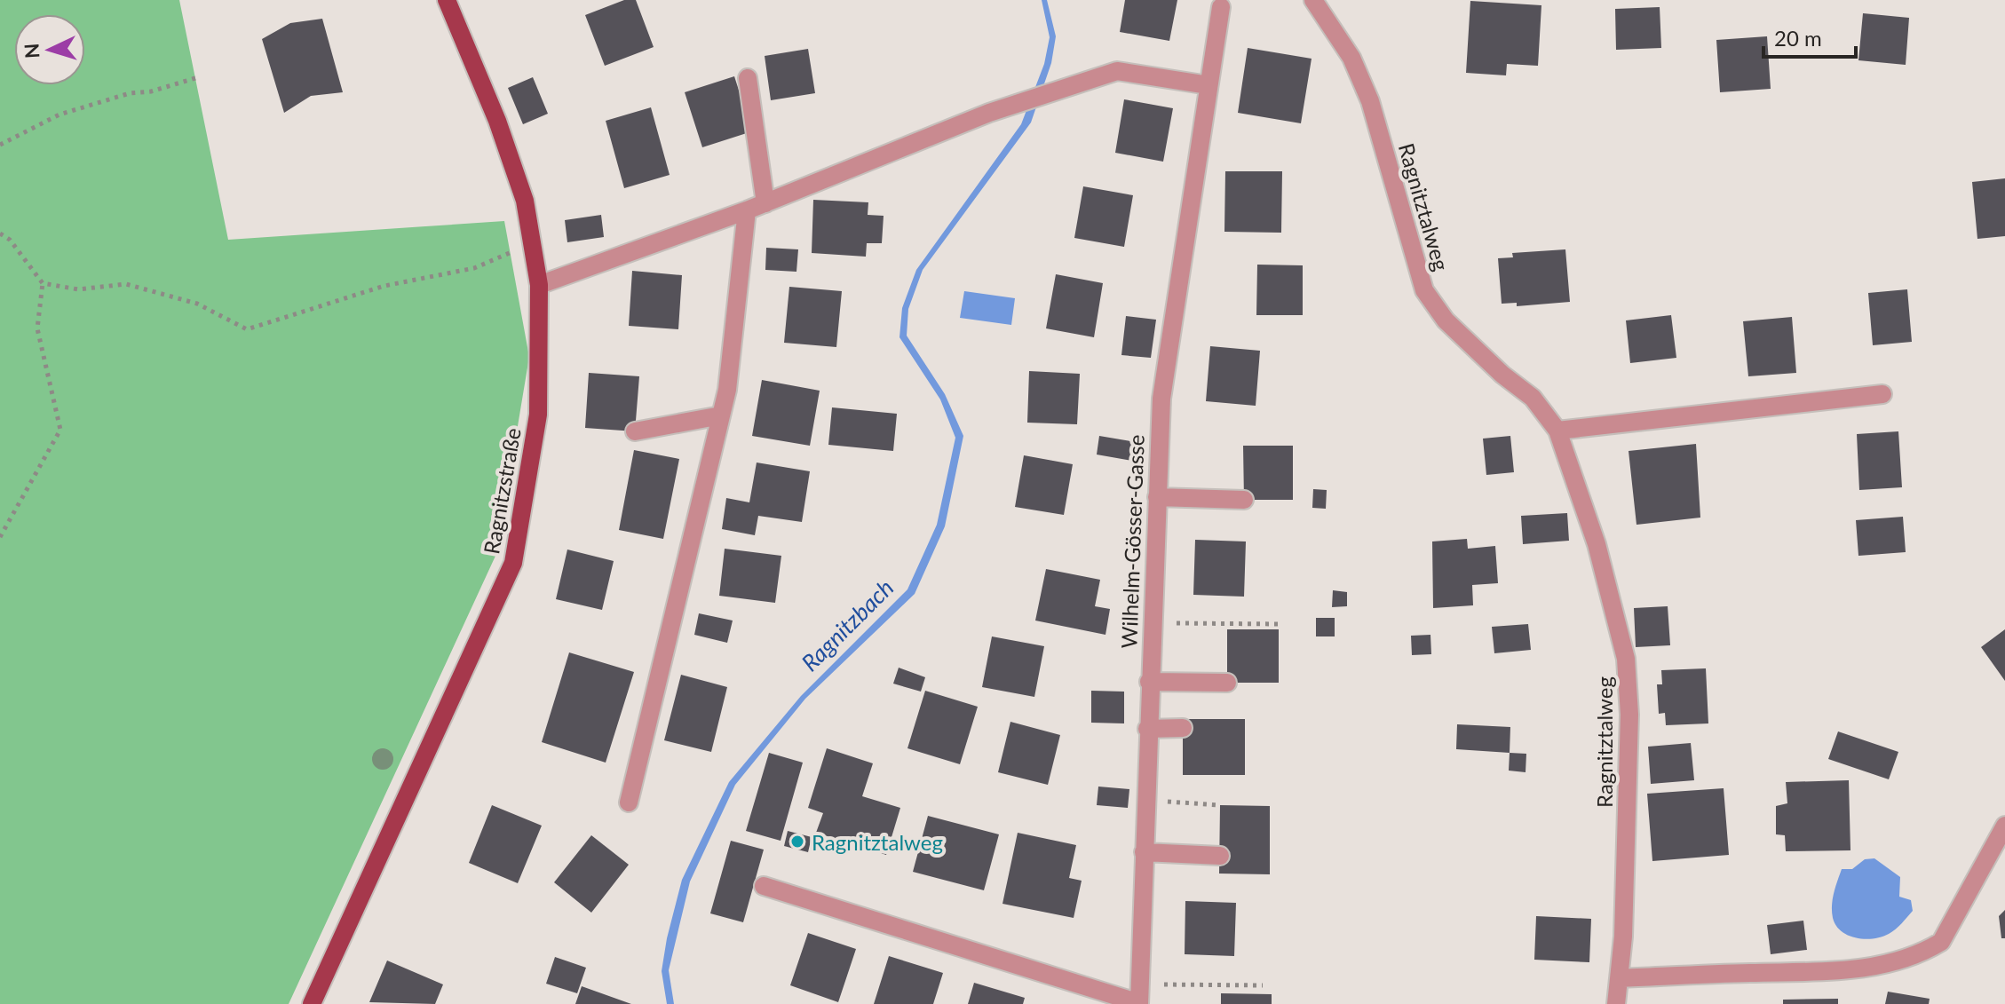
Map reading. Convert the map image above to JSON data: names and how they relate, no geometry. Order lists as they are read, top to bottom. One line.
{"streets":{"main road":["Ragnitzstraße"],"street":["Ragnitztalweg","Wilhelm-Gösser-Gasse"]},"water":["Ragnitzbach"],"places":["Ragnitztalweg"],"scale_bar":"20 m","north":"left"}
